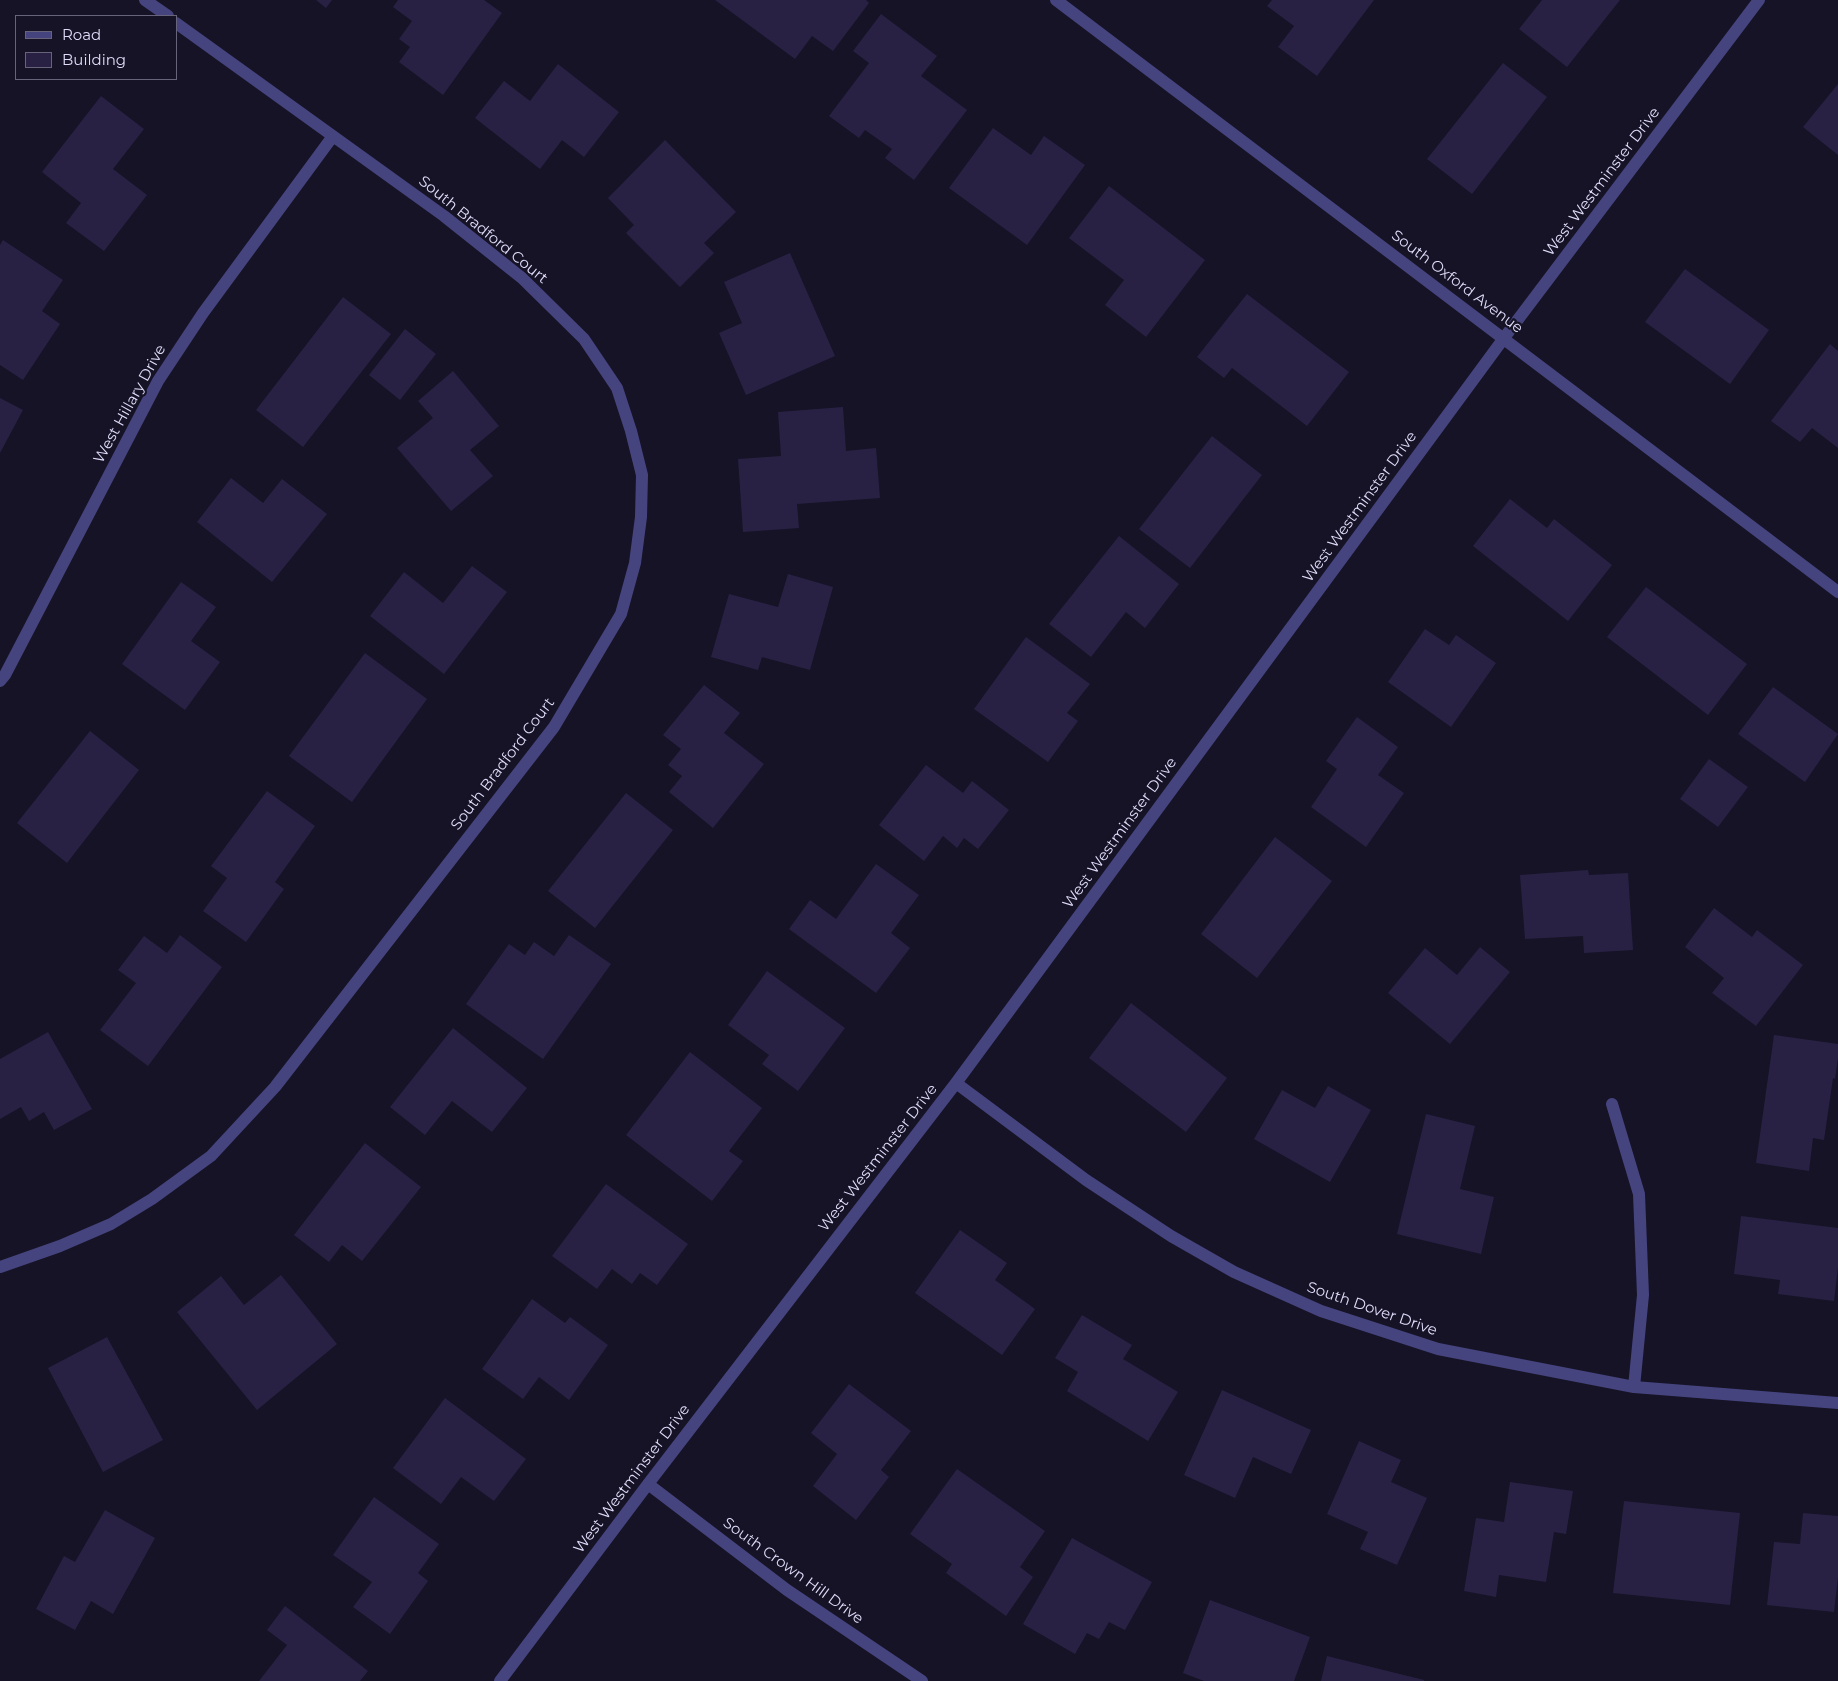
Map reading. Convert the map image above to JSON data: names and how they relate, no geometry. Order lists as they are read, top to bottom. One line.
{"streets":{"street":["West Westminster Drive","South Bradford Court","South Oxford Avenue","West Hillary Drive","South Dover Drive","South Crown Hill Drive"]},"crossings":[["West Westminster Drive","South Oxford Avenue"],["West Westminster Drive","South Dover Drive"],["West Westminster Drive","South Crown Hill Drive"],["South Bradford Court","West Hillary Drive"]],"legend":["Road","Building"]}
